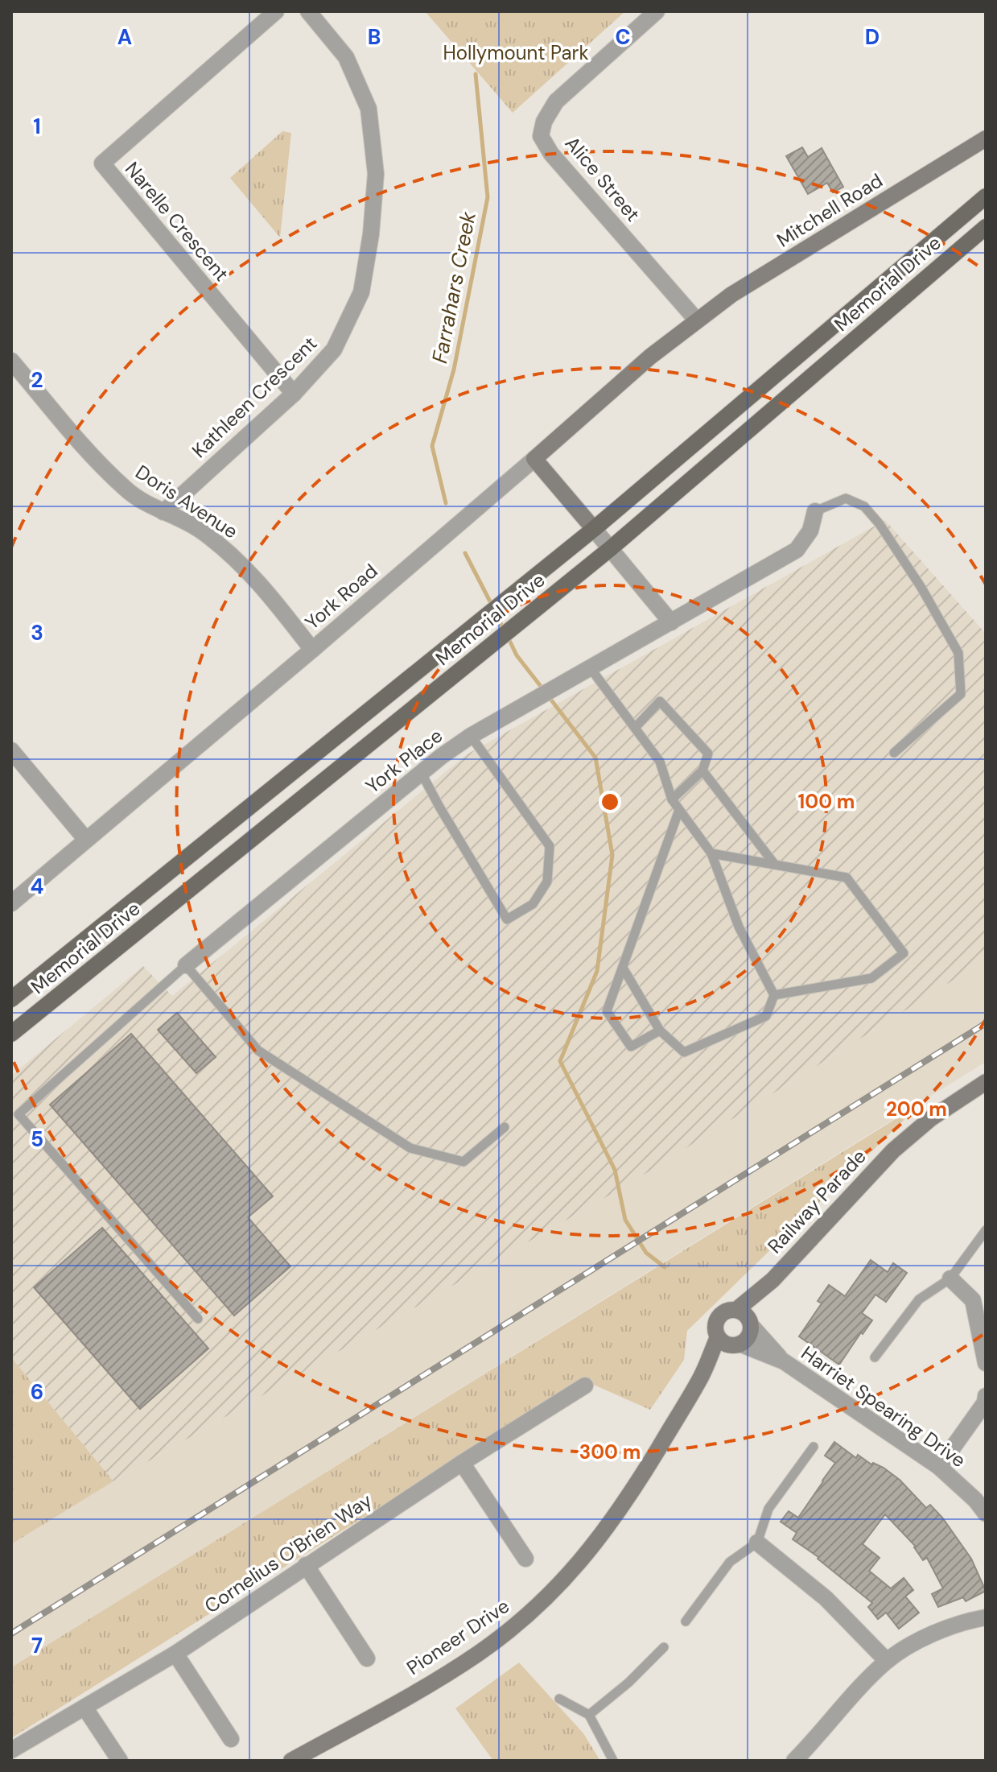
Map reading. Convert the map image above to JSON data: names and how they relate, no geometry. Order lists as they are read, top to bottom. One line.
{"streets":{"main road":["Mitchell Road","Memorial Drive","York Road","Railway Parade","Pioneer Drive"],"street":["Alice Street","Narelle Crescent","Kathleen Crescent","Doris Avenue","York Place","Harriet Spearing Drive","Cornelius O'Brien Way"]},"crossings":[["Alice Street","Mitchell Road"],["Alice Street","York Road"],["Mitchell Road","York Road"],["Narelle Crescent","Kathleen Crescent"],["Kathleen Crescent","Doris Avenue"],["Doris Avenue","York Road"],["Harriet Spearing Drive","Pioneer Drive"]],"water":["Farrahars Creek"],"parks":["Hollymount Park"],"grid":{"columns":["A","B","C","D"],"rows":["1","2","3","4","5","6","7"]},"rings":["100 m","200 m","300 m"]}
